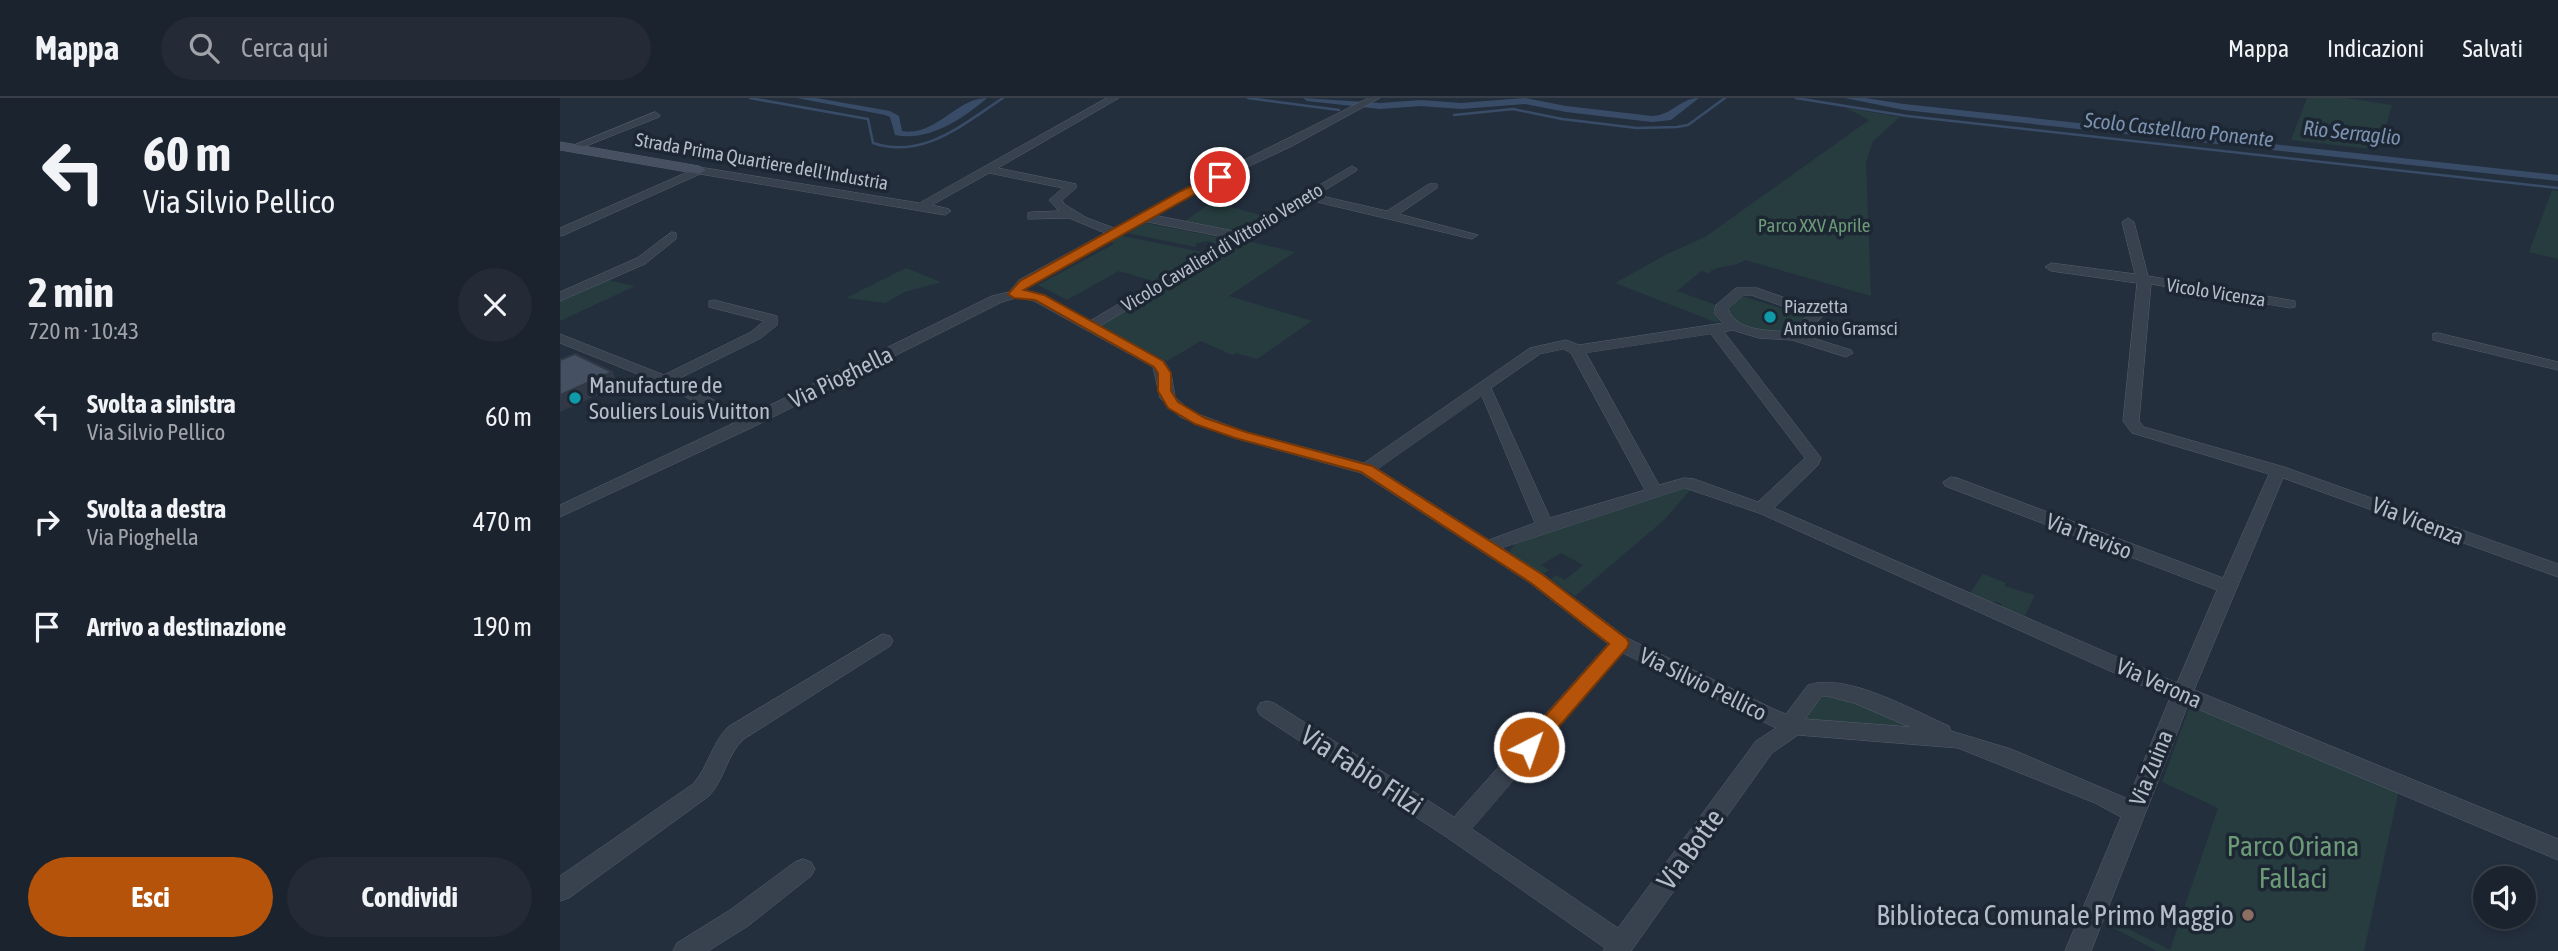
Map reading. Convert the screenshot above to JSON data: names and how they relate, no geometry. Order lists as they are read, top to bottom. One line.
{"streets":{"street":["Strada Prima Quartiere dell'Industria","Vicolo Cavalieri di Vittorio Veneto","Vicolo Vicenza","Via Pioghella","Via Vicenza","Via Treviso","Via Verona","Via Silvio Pellico","Via Zuina","Via Fabio Filzi","Via Botte"]},"crossings":[["Vicolo Cavalieri di Vittorio Veneto","Via Silvio Pellico"],["Vicolo Vicenza","Via Vicenza"],["Vicolo Vicenza","Via Zuina"],["Via Pioghella","Via Silvio Pellico"],["Via Vicenza","Via Zuina"],["Via Treviso","Via Zuina"],["Via Verona","Via Silvio Pellico"],["Via Verona","Via Zuina"],["Via Silvio Pellico","Via Zuina"],["Via Silvio Pellico","Via Botte"],["Via Fabio Filzi","Via Botte"]],"water":["Scolo Castellaro Ponente","Rio Serraglio"],"parks":["Parco XXV Aprile","Parco Oriana Fallaci"],"places":["Piazzetta Antonio Gramsci","Manufacture de Souliers Louis Vuitton","Biblioteca Comunale Primo Maggio"],"page":{"header":"Mappa","search":"Cerca qui","nav":["Mappa","Indicazioni","Salvati"],"turn":["60 m","Via Silvio Pellico"],"heading":["2 min","720 m · 10:43"],"list":[{"name":"Svolta a sinistra","note":"Via Silvio Pellico","value":"60 m"},{"name":"Svolta a destra","note":"Via Pioghella","value":"470 m"},{"name":"Arrivo a destinazione","value":"190 m"}],"buttons":["Esci","Condividi"]}}
